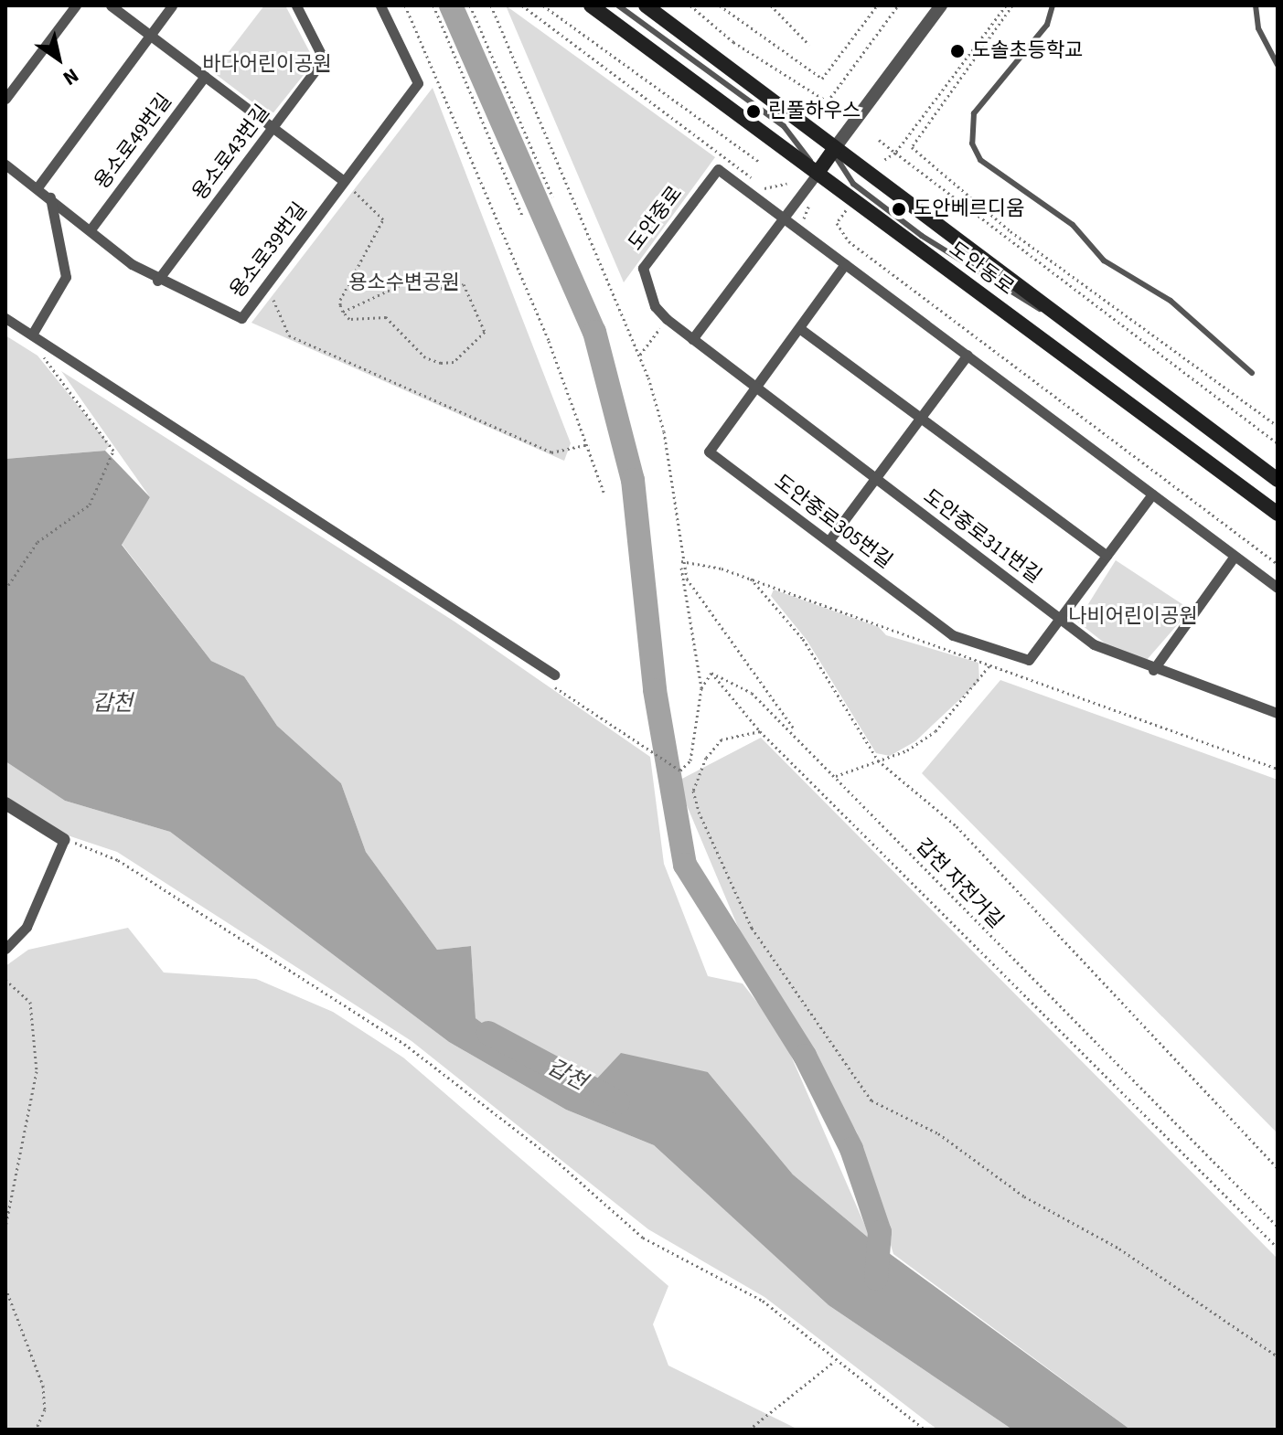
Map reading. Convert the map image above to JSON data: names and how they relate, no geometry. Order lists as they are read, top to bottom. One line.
{"streets":{"main road":["도안동로"],"street":["용소로49번길","용소로43번길","도안중로","용소로39번길","도안중로305번길","도안중로311번길"],"path":["갑천 자전거길"]},"crossings":[["용소로49번길","용소로39번길"],["용소로43번길","용소로39번길"],["도안중로","도안중로311번길"],["도안중로305번길","도안중로311번길"]],"water":["갑천"],"parks":["바다어린이공원","용소수변공원","나비어린이공원"],"places":["도솔초등학교","린풀하우스","도안베르디움"],"north":"bottom right"}
